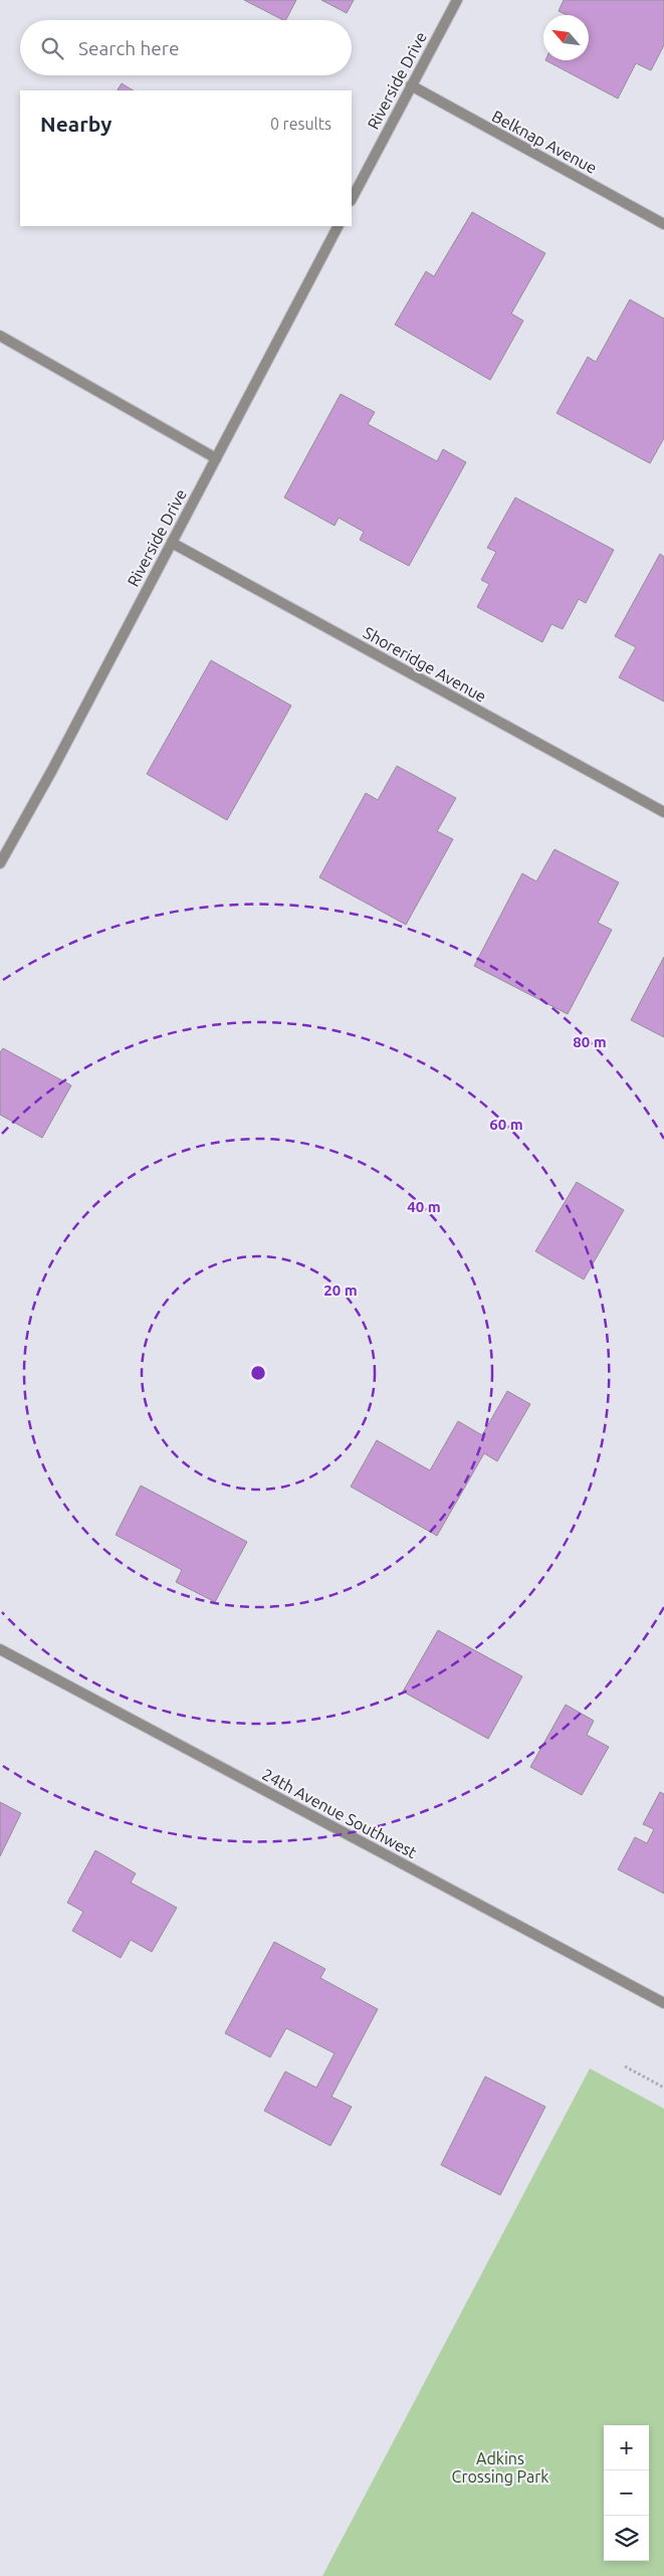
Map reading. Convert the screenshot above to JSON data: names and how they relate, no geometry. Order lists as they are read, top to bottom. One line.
{"streets":{"street":["Riverside Drive","Belknap Avenue","Shoreridge Avenue","24th Avenue Southwest"]},"crossings":[["Riverside Drive","Belknap Avenue"],["Riverside Drive","Shoreridge Avenue"]],"parks":["Adkins Crossing Park"],"north":"top left","page":{"search":"Search here","heading":["Nearby","0 results"],"map_buttons":["+","−"]},"rings":["80 m","60 m","40 m","20 m"]}
